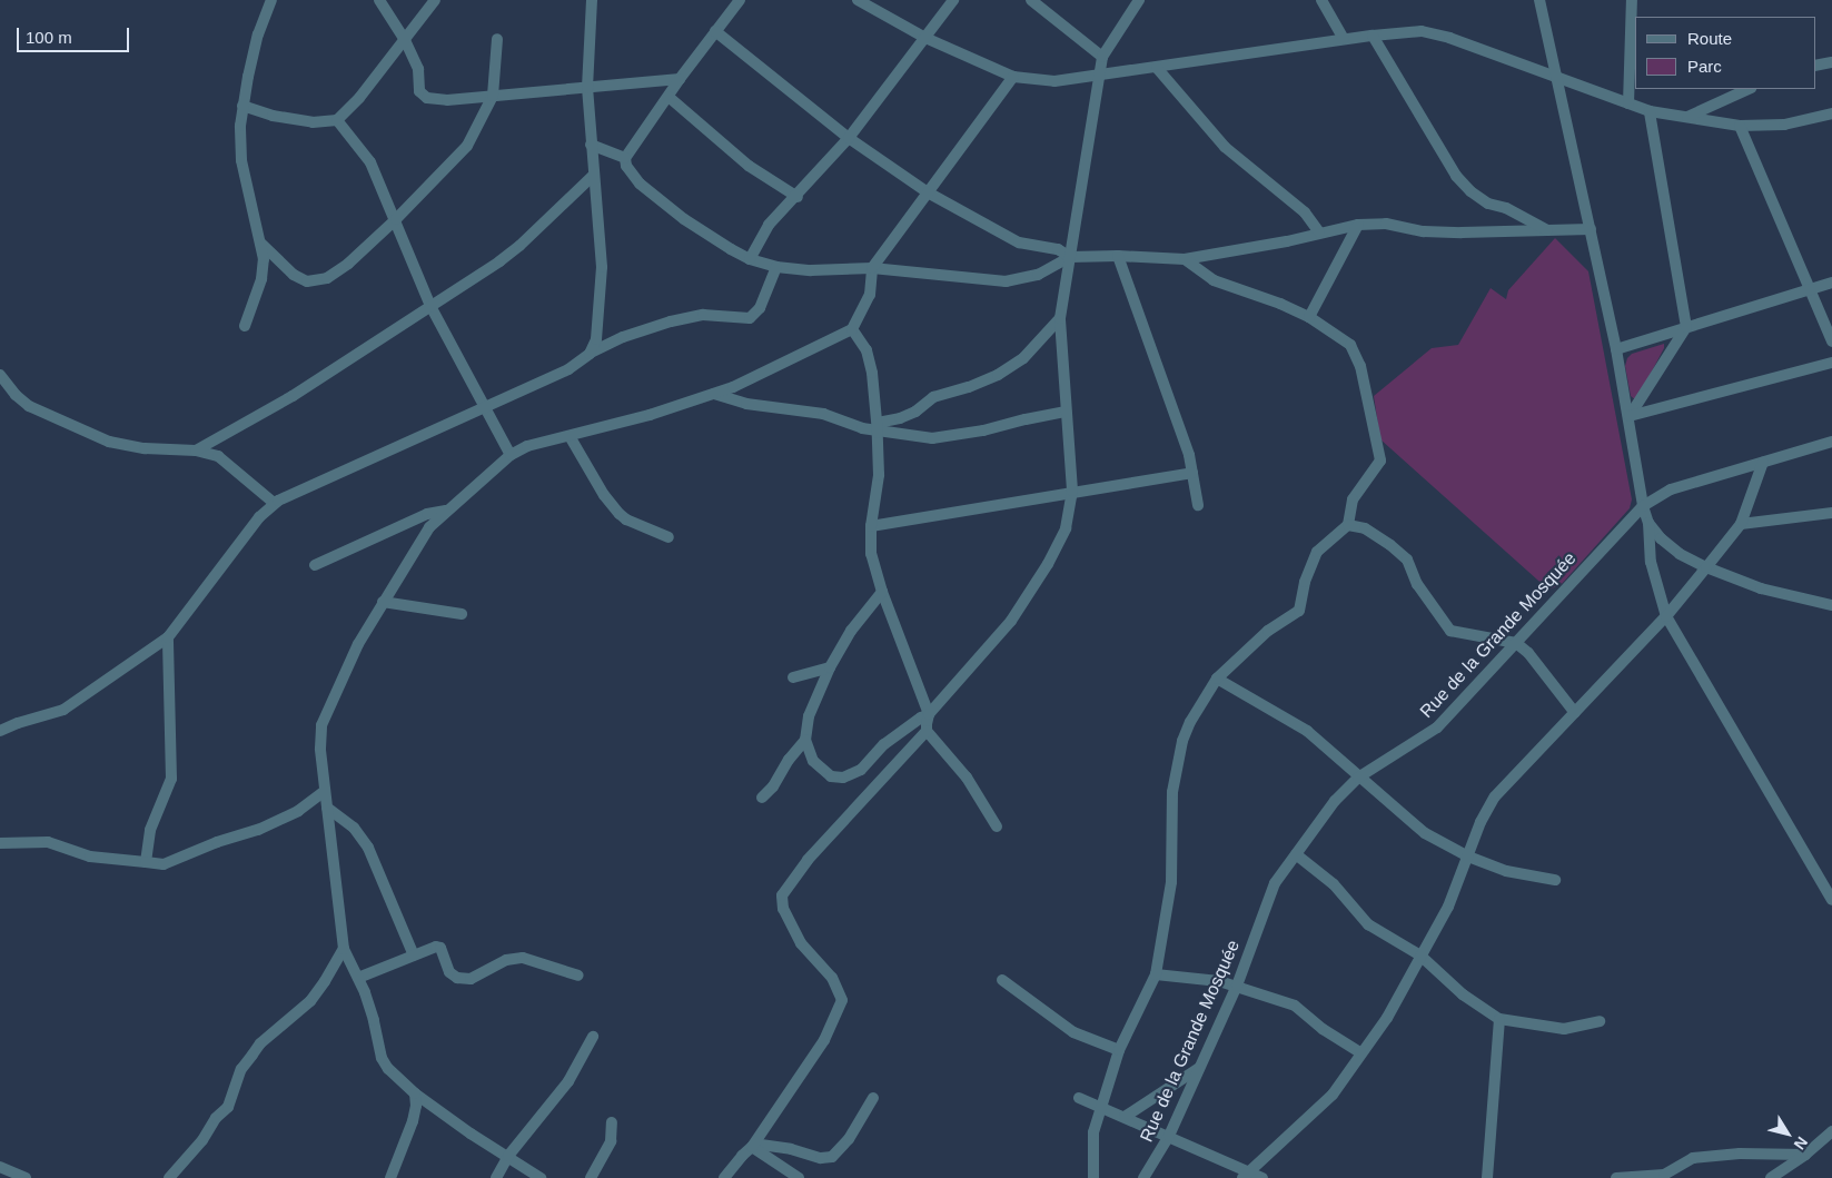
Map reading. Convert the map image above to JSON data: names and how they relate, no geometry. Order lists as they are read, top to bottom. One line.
{"streets":{"street":["Rue de la Grande Mosquée"]},"legend":["Route","Parc"],"scale_bar":"100 m","north":"bottom right"}
